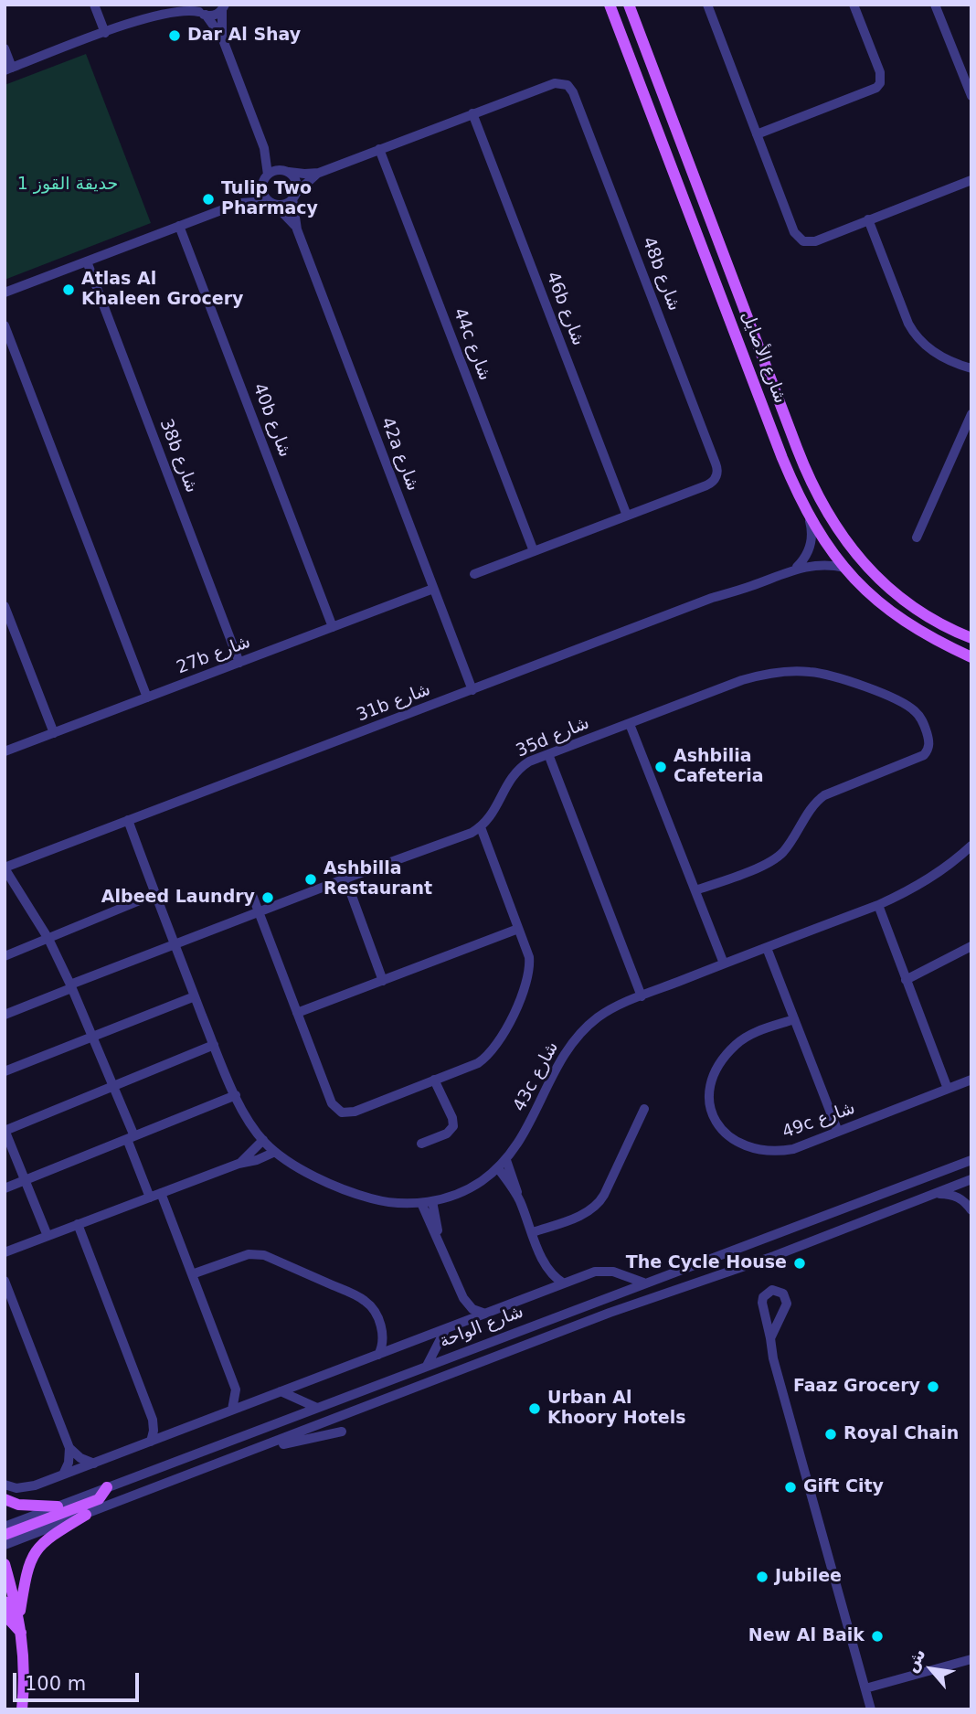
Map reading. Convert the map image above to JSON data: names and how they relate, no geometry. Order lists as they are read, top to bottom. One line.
{"streets":{"main road":["شارع الأصايل"],"street":["48b شارع","46b شارع","44c شارع","40b شارع","42a شارع","38b شارع","27b شارع","31b شارع","35d شارع","43c شارع","49c شارع","شارع الواحة"]},"crossings":[["48b شارع","46b شارع"],["شارع الأصايل","31b شارع"],["40b شارع","27b شارع"],["42a شارع","27b شارع"],["42a شارع","31b شارع"],["38b شارع","27b شارع"],["31b شارع","43c شارع"]],"parks":["حديقة القوز 1"],"places":["Dar Al Shay","Tulip Two Pharmacy","Atlas Al Khaleen Grocery","Ashbilia Cafeteria","Ashbilla Restaurant","Albeed Laundry","The Cycle House","Faaz Grocery","Urban Al Khoory Hotels","Royal Chain","Gift City","Jubilee","New Al Baik"],"scale_bar":"100 m","north":"top left"}
